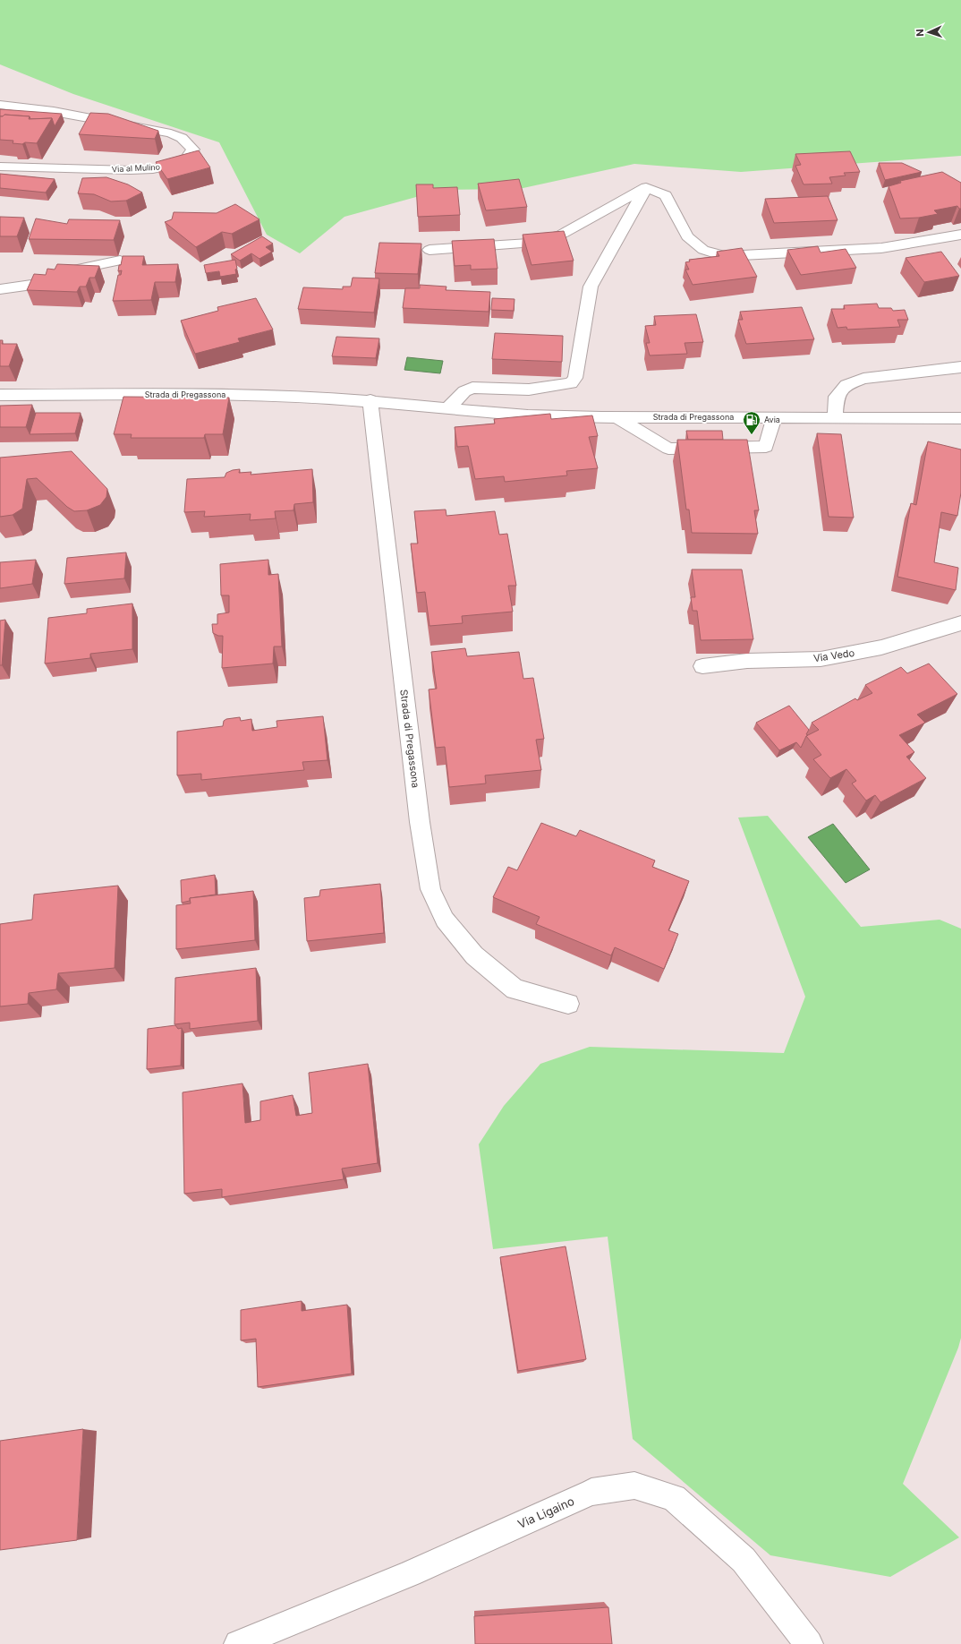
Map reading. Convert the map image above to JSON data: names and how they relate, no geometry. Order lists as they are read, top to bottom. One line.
{"streets":{"street":["Via al Mulino","Strada di Pregassona","Via Vedo","Via Ligaino"]},"places":{"fuel station":["Avia"]},"north":"left"}
